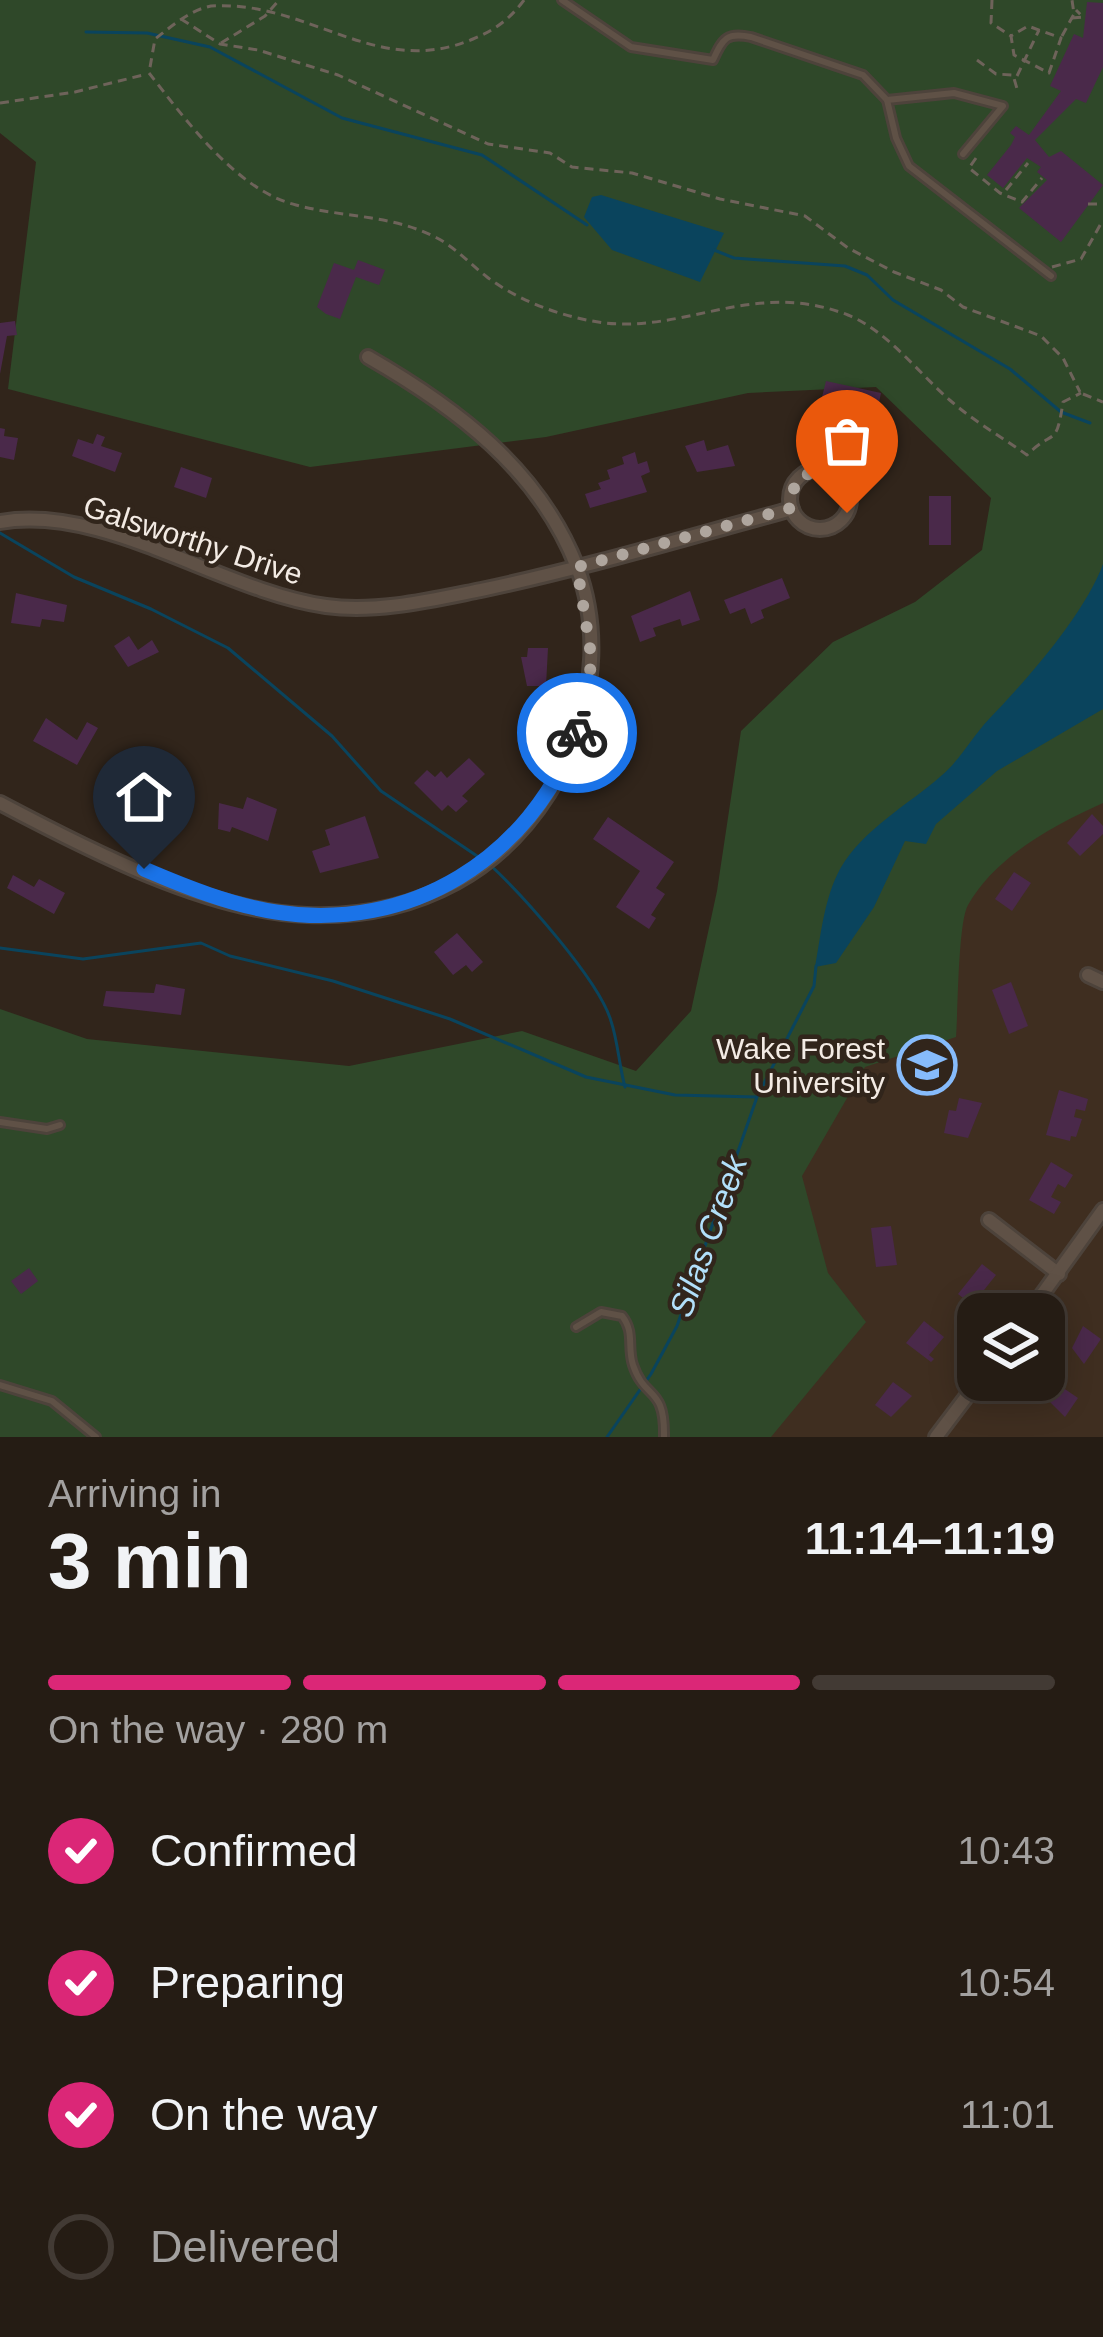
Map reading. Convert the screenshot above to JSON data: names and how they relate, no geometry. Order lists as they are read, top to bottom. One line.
{"streets":{"street":["Galsworthy Drive"]},"water":["Silas Creek"],"places":{"school or university":["Wake Forest University"]},"page":{"heading":["3 min","Arriving in","11:14–11:19"],"bar":"On the way · 280 m","list":[["Confirmed","10:43"],["Preparing","10:54"],["On the way","11:01"],"Delivered"]}}
